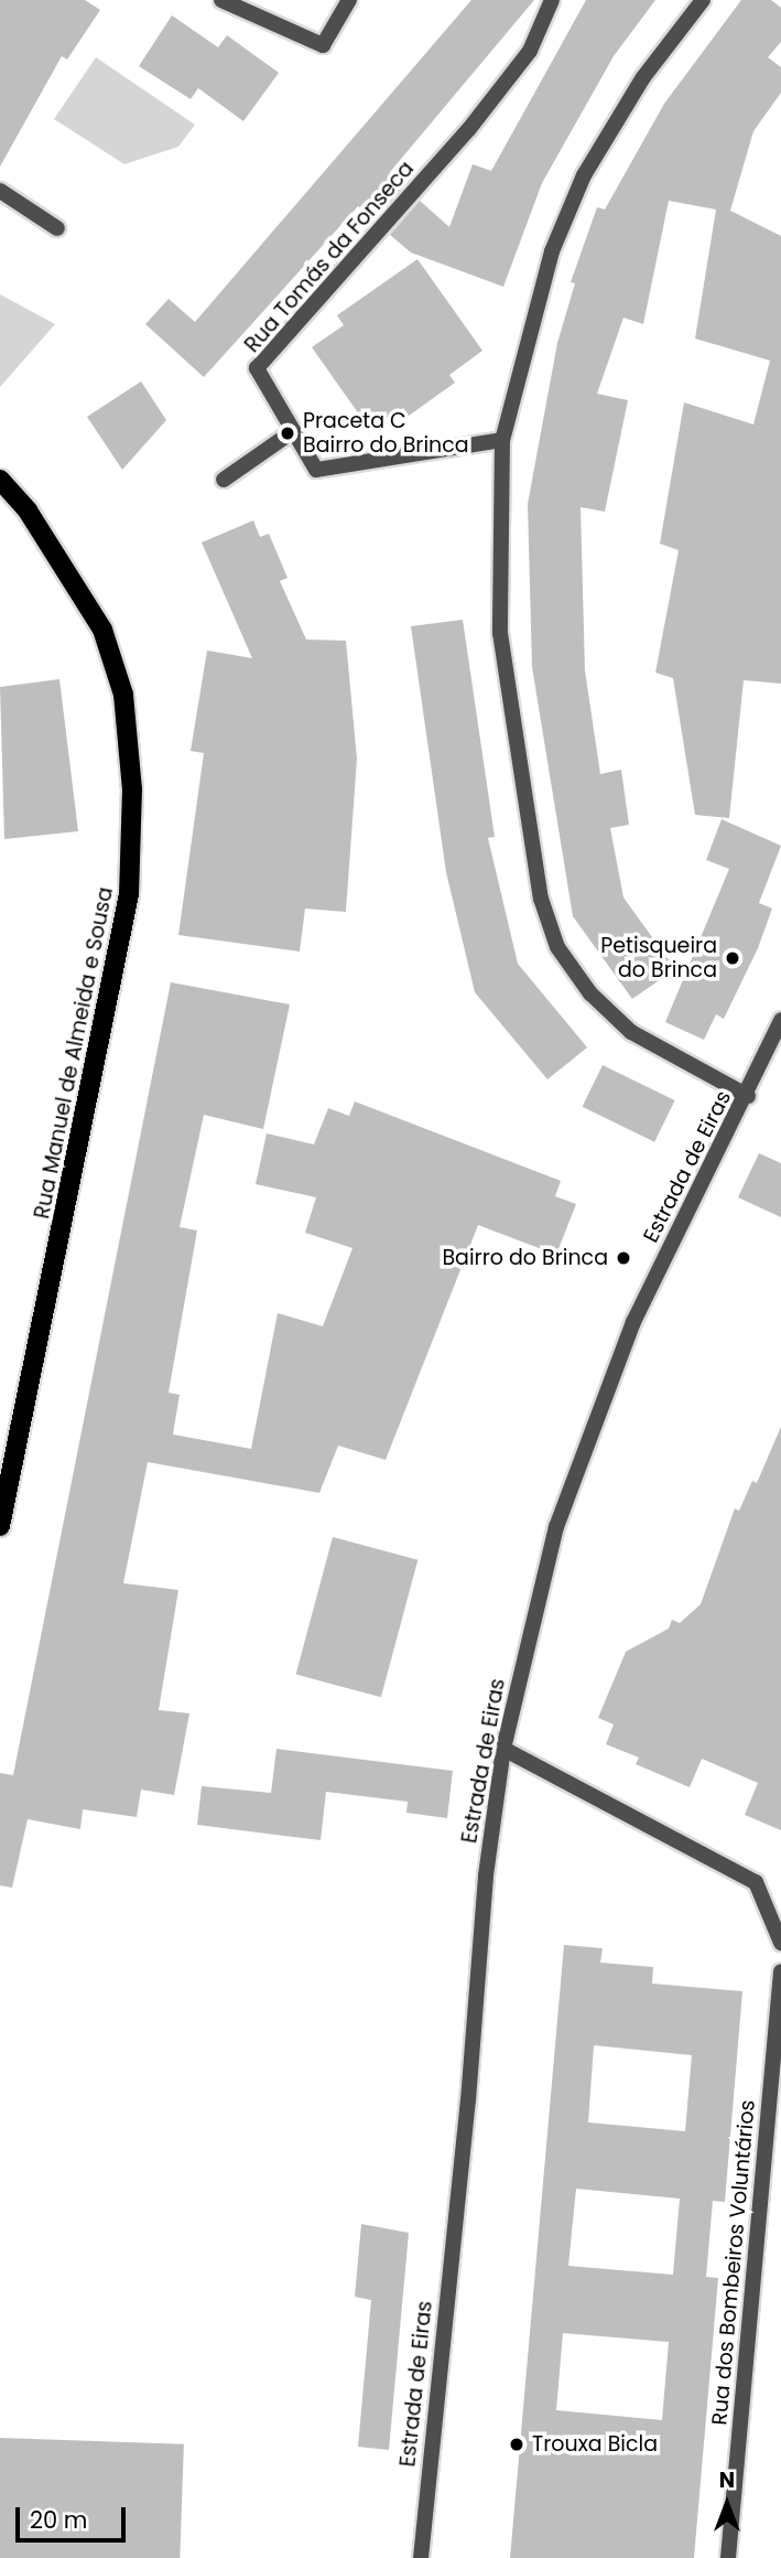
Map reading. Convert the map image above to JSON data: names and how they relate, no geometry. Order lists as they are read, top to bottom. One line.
{"streets":{"main road":["Rua Manuel de Almeida e Sousa"],"street":["Rua Tomás da Fonseca","Estrada de Eiras","Rua dos Bombeiros Voluntários"]},"places":["Praceta C Bairro do Brinca","Petisqueira do Brinca","Bairro do Brinca","Trouxa Bicla"],"scale_bar":"20 m","north":"top"}
